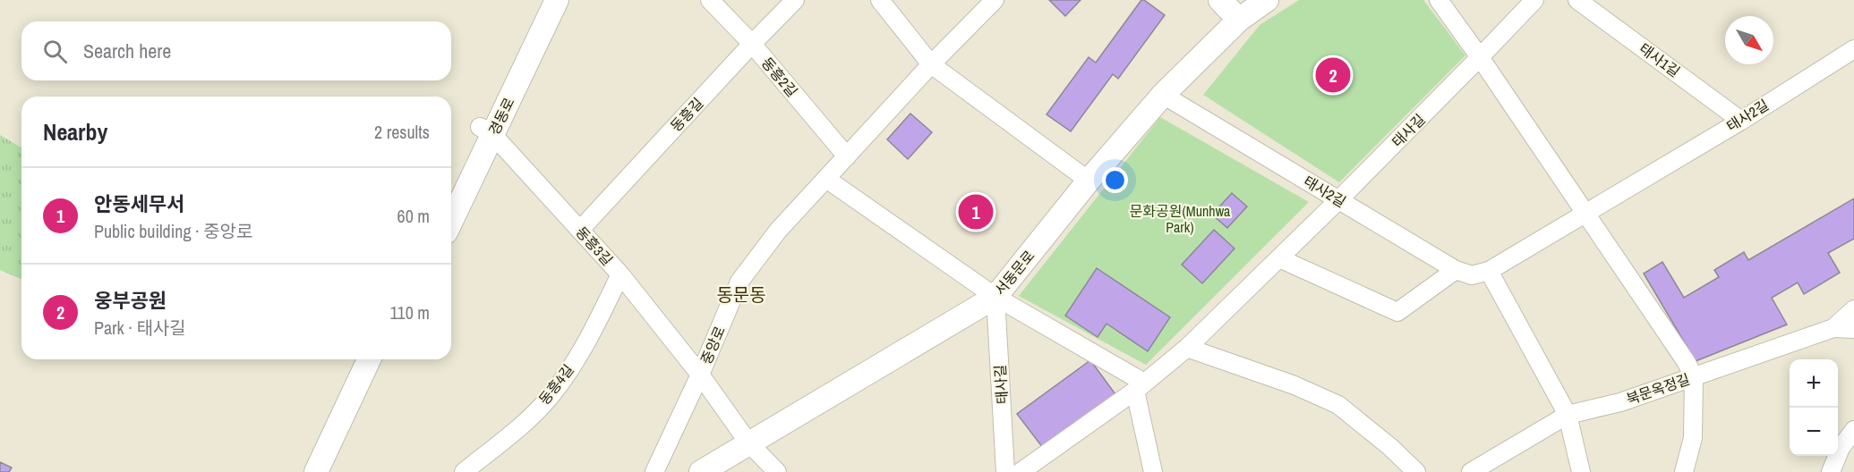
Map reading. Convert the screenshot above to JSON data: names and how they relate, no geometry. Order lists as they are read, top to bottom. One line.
{"streets":{"street":["태사1길","동흥2길","동흥길","태사2길","경동로","태사길","동흥3길","서동문로","중앙로","동흥4길","북문옥정길"]},"crossings":[["태사1길","태사2길"],["동흥2길","동흥길"],["동흥2길","중앙로"],["동흥길","동흥3길"],["태사2길","태사길"],["태사2길","서동문로"],["경동로","동흥3길"],["태사길","서동문로"],["동흥3길","서동문로"],["동흥3길","중앙로"],["동흥3길","동흥4길"]],"districts":["동문동"],"parks":["문화공원(Munhwa Park)"],"north":"bottom right","page":{"search":"Search here","pins":["2","1"],"heading":["Nearby","2 results"],"list":[{"mark":"1","name":"안동세무서","note":"Public building · 중앙로","value":"60 m"},{"mark":"2","name":"웅부공원","note":"Park · 태사길","value":"110 m"}],"map_buttons":["+","−"]}}
